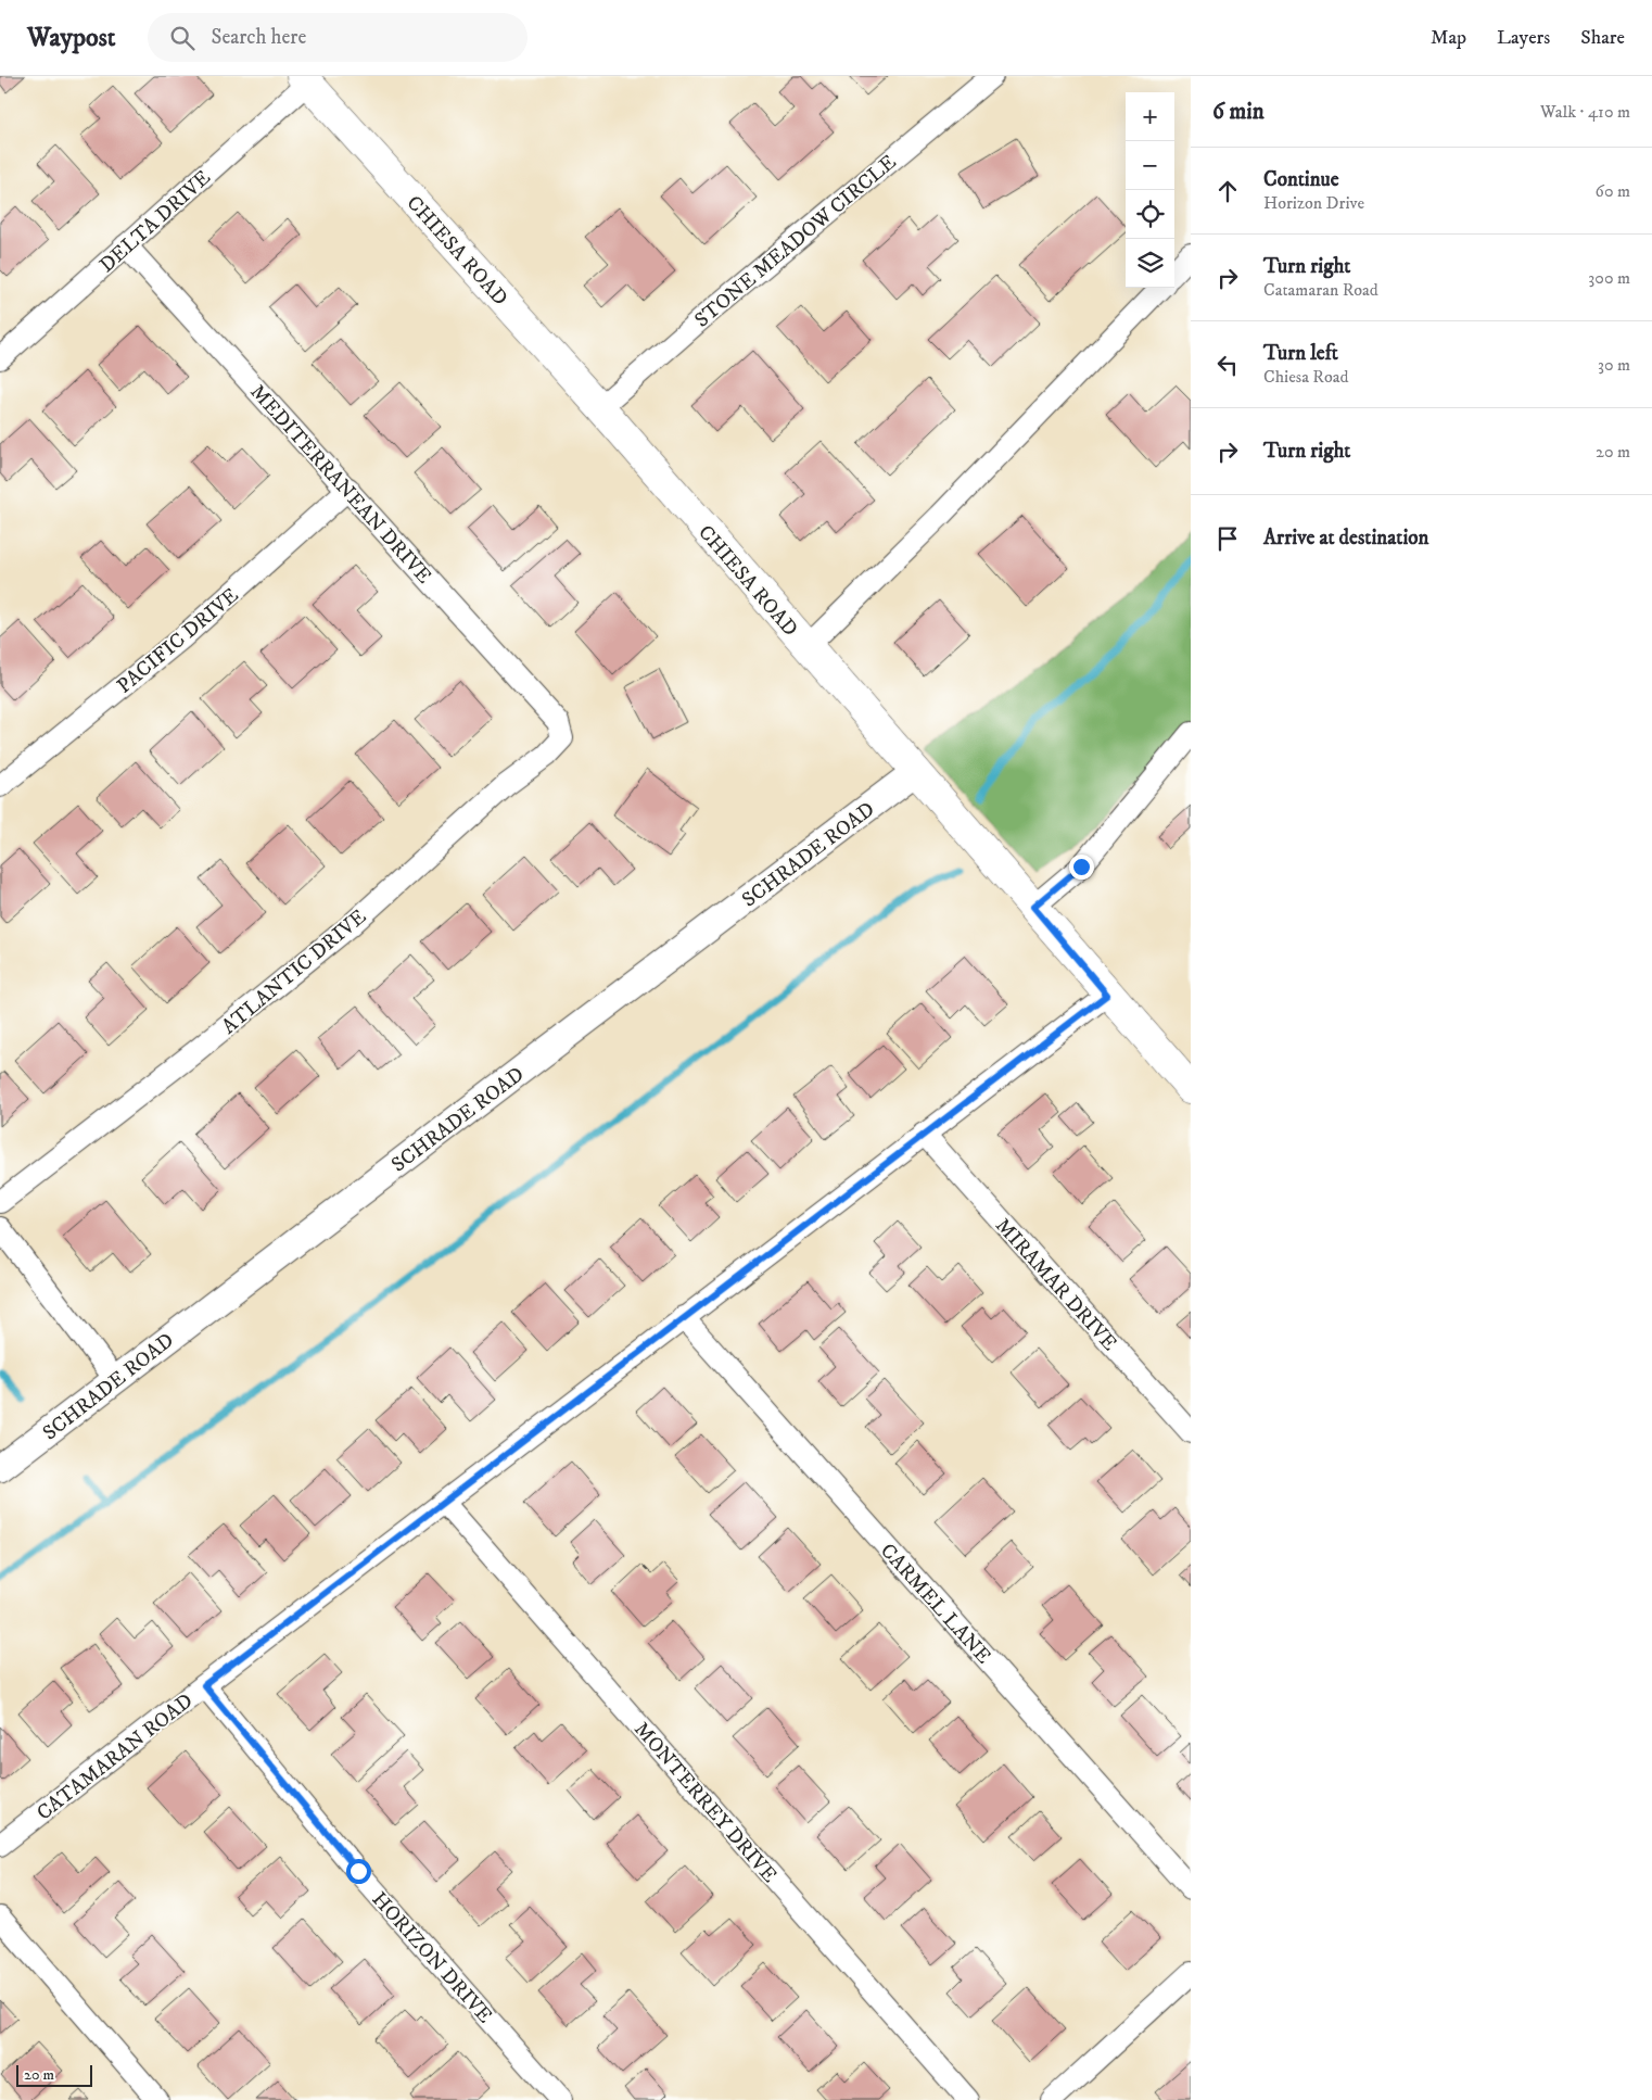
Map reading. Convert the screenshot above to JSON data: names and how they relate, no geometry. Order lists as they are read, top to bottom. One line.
{"streets":{"main road":["CHIESA ROAD"],"street":["DELTA DRIVE","STONE MEADOW CIRCLE","MEDITERRANEAN DRIVE","PACIFIC DRIVE","SCHRADE ROAD","ATLANTIC DRIVE","MIRAMAR DRIVE","CARMEL LANE","CATAMARAN ROAD","MONTERREY DRIVE","HORIZON DRIVE"]},"crossings":[["DELTA DRIVE","CHIESA ROAD"],["DELTA DRIVE","MEDITERRANEAN DRIVE"],["STONE MEADOW CIRCLE","CHIESA ROAD"],["CHIESA ROAD","SCHRADE ROAD"],["CHIESA ROAD","CATAMARAN ROAD"],["MEDITERRANEAN DRIVE","PACIFIC DRIVE"],["MEDITERRANEAN DRIVE","ATLANTIC DRIVE"],["MIRAMAR DRIVE","CATAMARAN ROAD"],["CARMEL LANE","CATAMARAN ROAD"],["CATAMARAN ROAD","MONTERREY DRIVE"],["CATAMARAN ROAD","HORIZON DRIVE"]],"scale_bar":"20 m","page":{"header":"Waypost","search":"Search here","nav":["Map","Layers","Share"],"heading":["6 min","Walk · 410 m"],"map_buttons":["+","−"],"list":[["Continue","Horizon Drive","60 m"],["Turn right","Catamaran Road","300 m"],["Turn left","Chiesa Road","30 m"],["Turn right","20 m"],"Arrive at destination"],"scale":"20 m"}}
